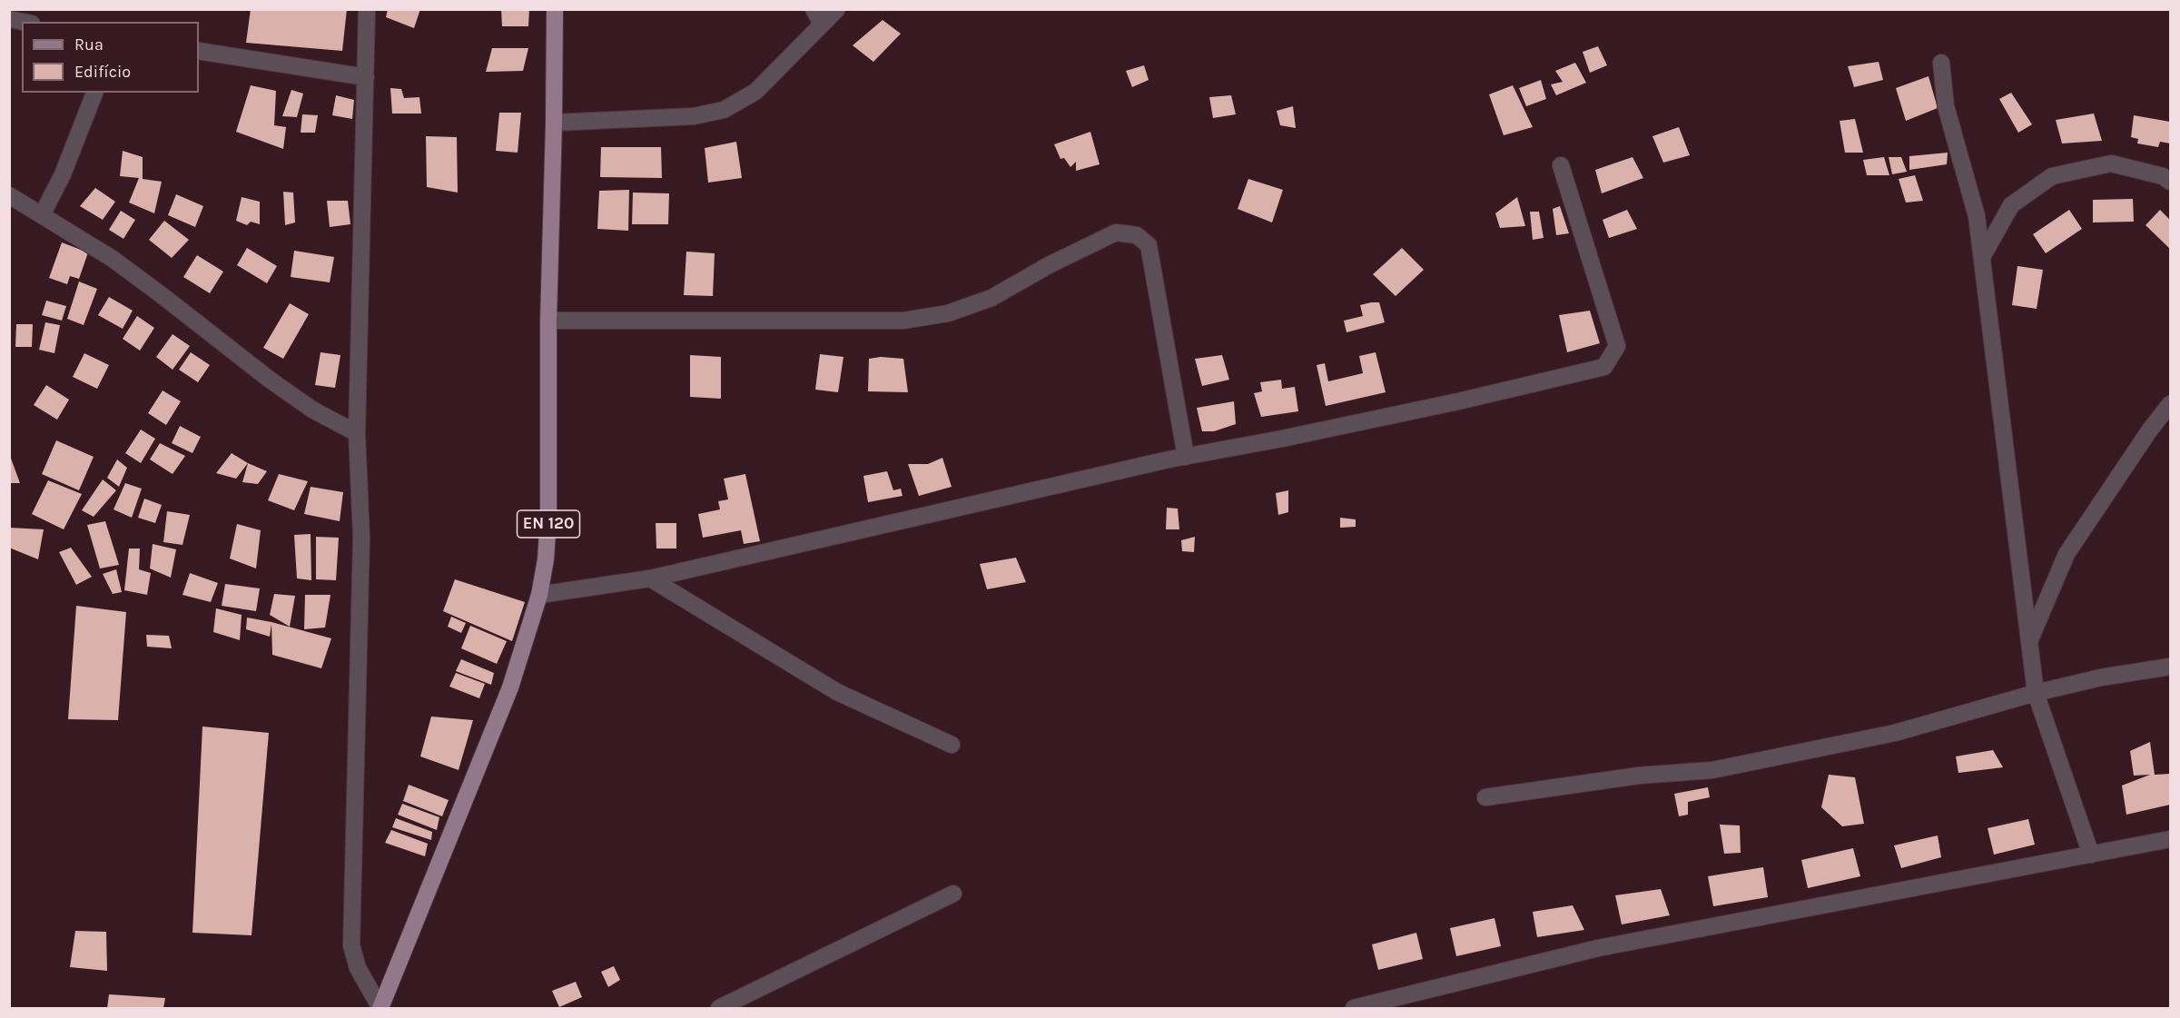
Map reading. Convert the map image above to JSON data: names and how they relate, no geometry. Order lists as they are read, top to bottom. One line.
{"streets":{"main road":["EN 120"]},"legend":["Rua","Edifício"]}
